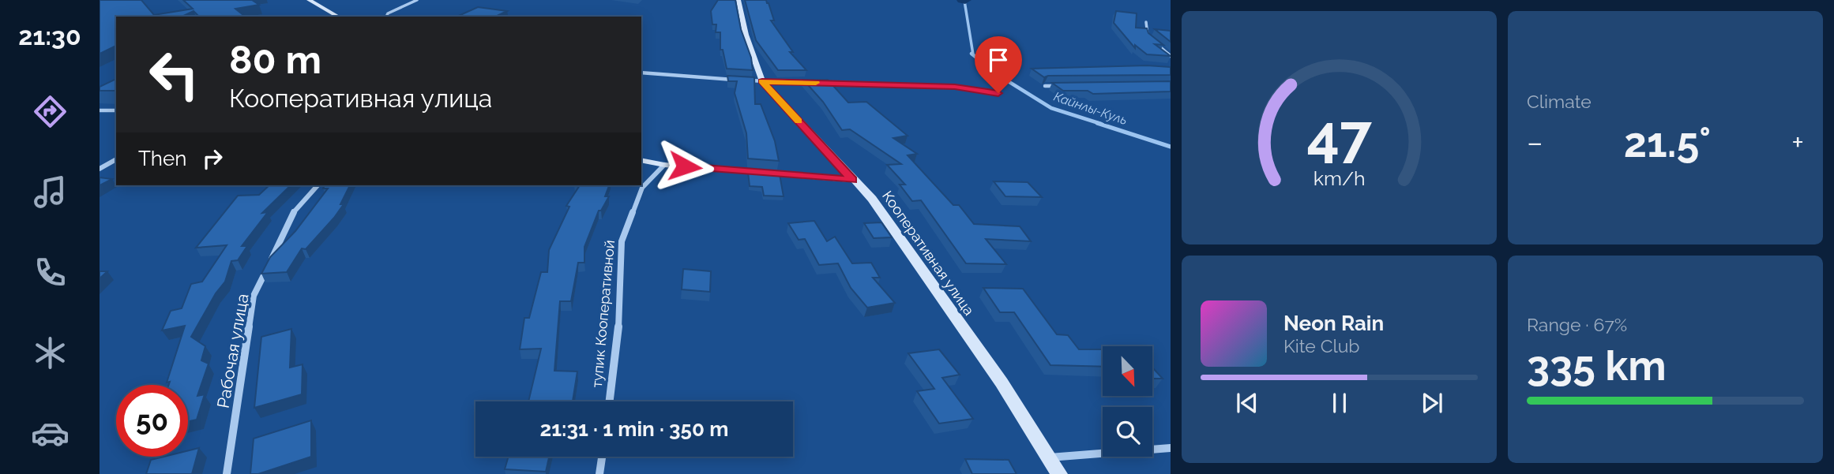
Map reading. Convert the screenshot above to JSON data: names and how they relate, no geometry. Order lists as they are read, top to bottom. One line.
{"streets":{"main road":["Кооперативная улица"],"street":["тупик Кооперативной","Рабочая улица"]},"water":["Кайнлы-Куль"],"north":"bottom right","page":{"tabs":"21:30","tile":["Climate",["Range · 67%","335 km"]],"turn":["80 m","Кооперативная улица"],"heat":["−","21.5°","+"],"then":"Then","song":["Neon Rain","Kite Club"],"limit":"50","trip":"21:31 · 1 min · 350 m","gauge":["47","km/h"]}}
